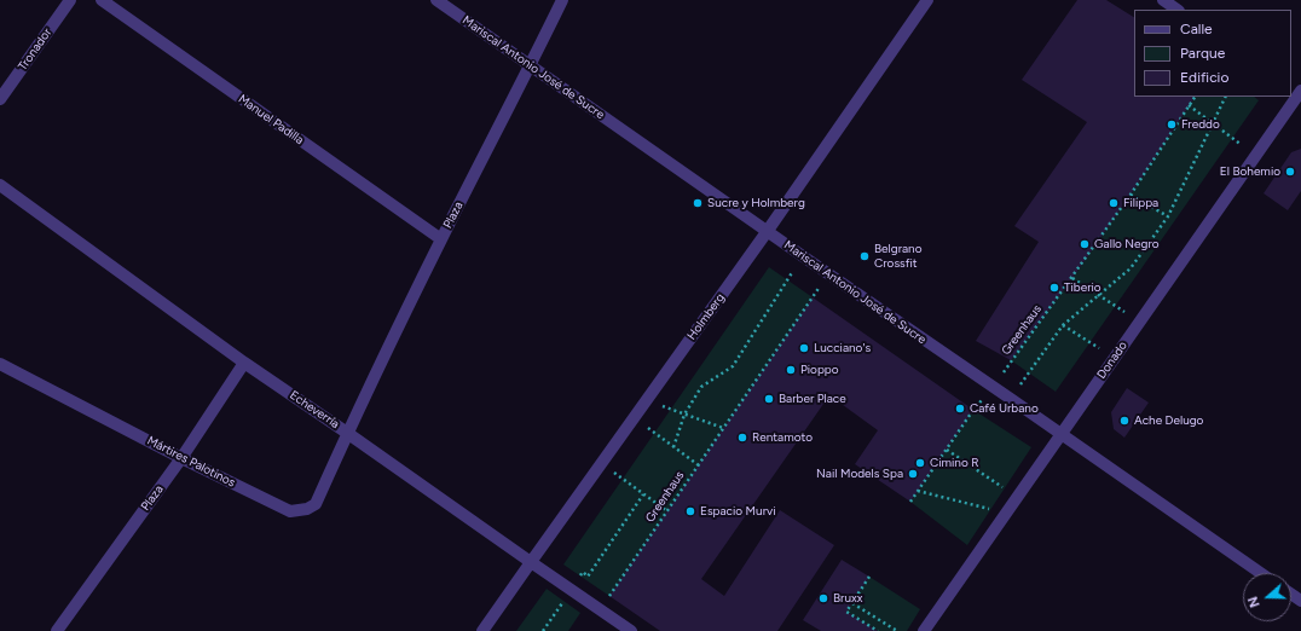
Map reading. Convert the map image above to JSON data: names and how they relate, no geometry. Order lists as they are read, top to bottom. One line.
{"streets":{"street":["Tronador","Mariscal Antonio José de Sucre","Manuel Padilla","Plaza","Holmberg","Donado","Echeverría","Mártires Palotinos"],"path":["Greenhaus"]},"crossings":[["Mariscal Antonio José de Sucre","Plaza"],["Mariscal Antonio José de Sucre","Holmberg"],["Mariscal Antonio José de Sucre","Greenhaus"],["Mariscal Antonio José de Sucre","Donado"],["Manuel Padilla","Plaza"],["Plaza","Echeverría"],["Plaza","Mártires Palotinos"],["Holmberg","Echeverría"],["Greenhaus","Echeverría"],["Echeverría","Mártires Palotinos"]],"places":["Freddo","El Bohemio","Sucre y Holmberg","Filippa","Gallo Negro","Belgrano Crossfit","Tiberio","Lucciano's","Pioppo","Barber Place","Café Urbano","Ache Delugo","Rentamoto","Cimino R","Nail Models Spa","Espacio Murvi","Bruxx"],"legend":["Calle","Parque","Edificio"],"north":"left"}
